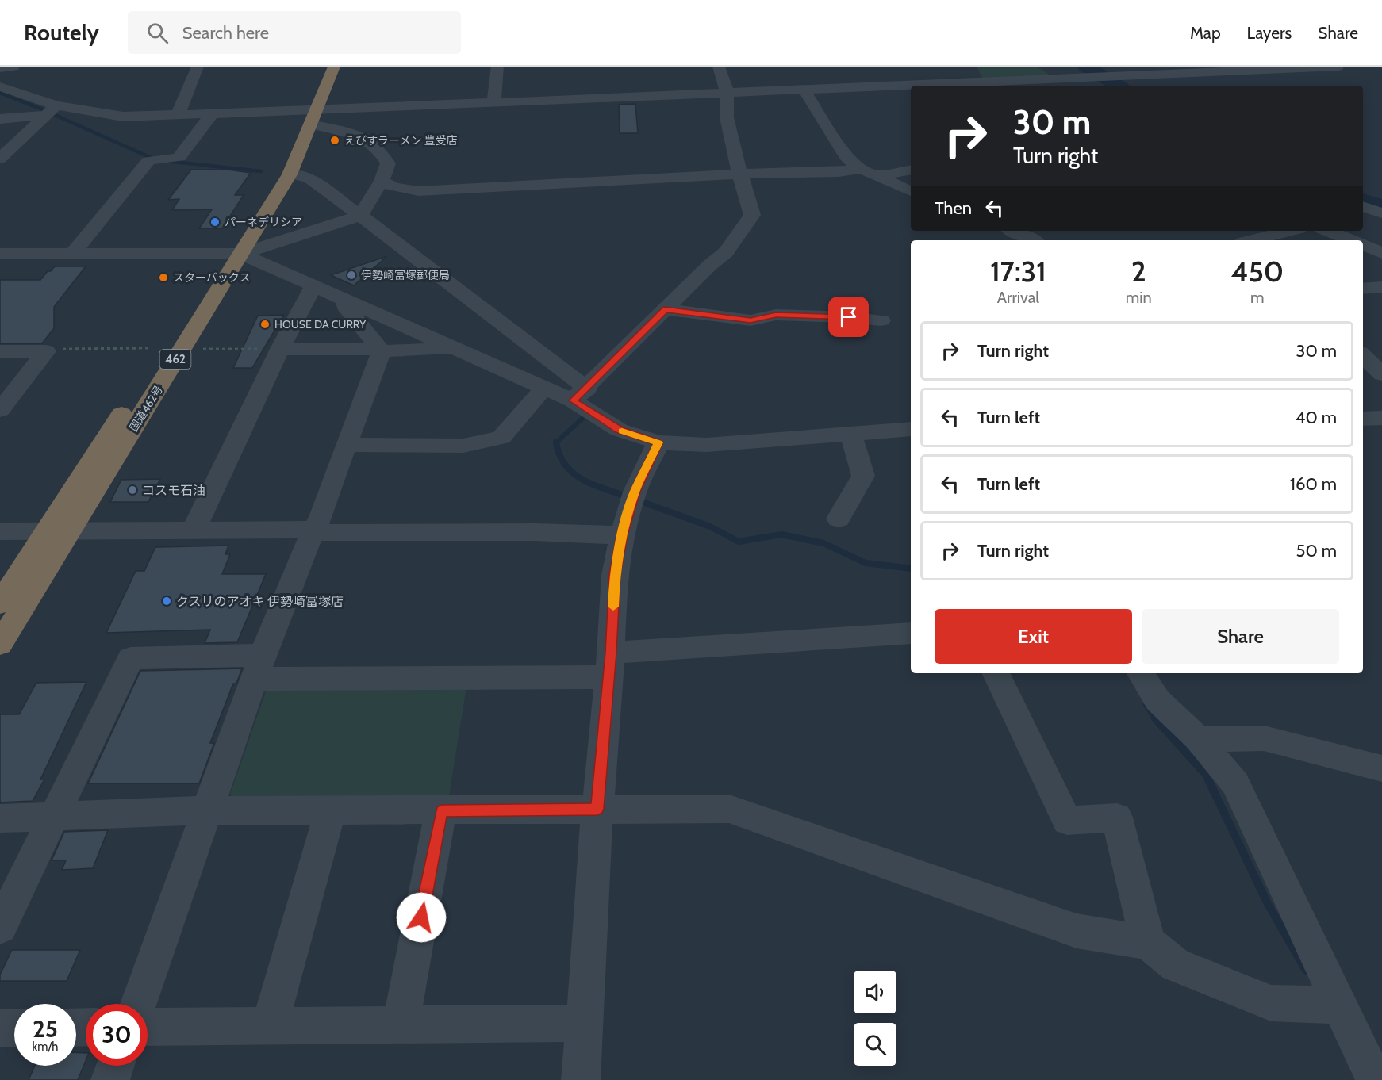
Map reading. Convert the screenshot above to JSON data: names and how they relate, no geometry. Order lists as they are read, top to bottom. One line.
{"streets":{"highway":["462","国道462号"]},"places":["えびすラーメン 豊受店","パーネデリシア","伊勢崎富塚郵便局","スターバックス","HOUSE DA CURRY","コスモ石油","クスリのアオキ 伊勢崎富塚店"],"page":{"header":"Routely","search":"Search here","nav":["Map","Layers","Share"],"turn":["30 m","Turn right"],"then":"Then","eta":["17:31","Arrival","2","min","450","m"],"list":[{"name":"Turn right","value":"30 m"},{"name":"Turn left","value":"40 m"},{"name":"Turn left","value":"160 m"},{"name":"Turn right","value":"50 m"}],"buttons":["Exit","Share"],"speed":"25 km/h","limit":"30"}}
